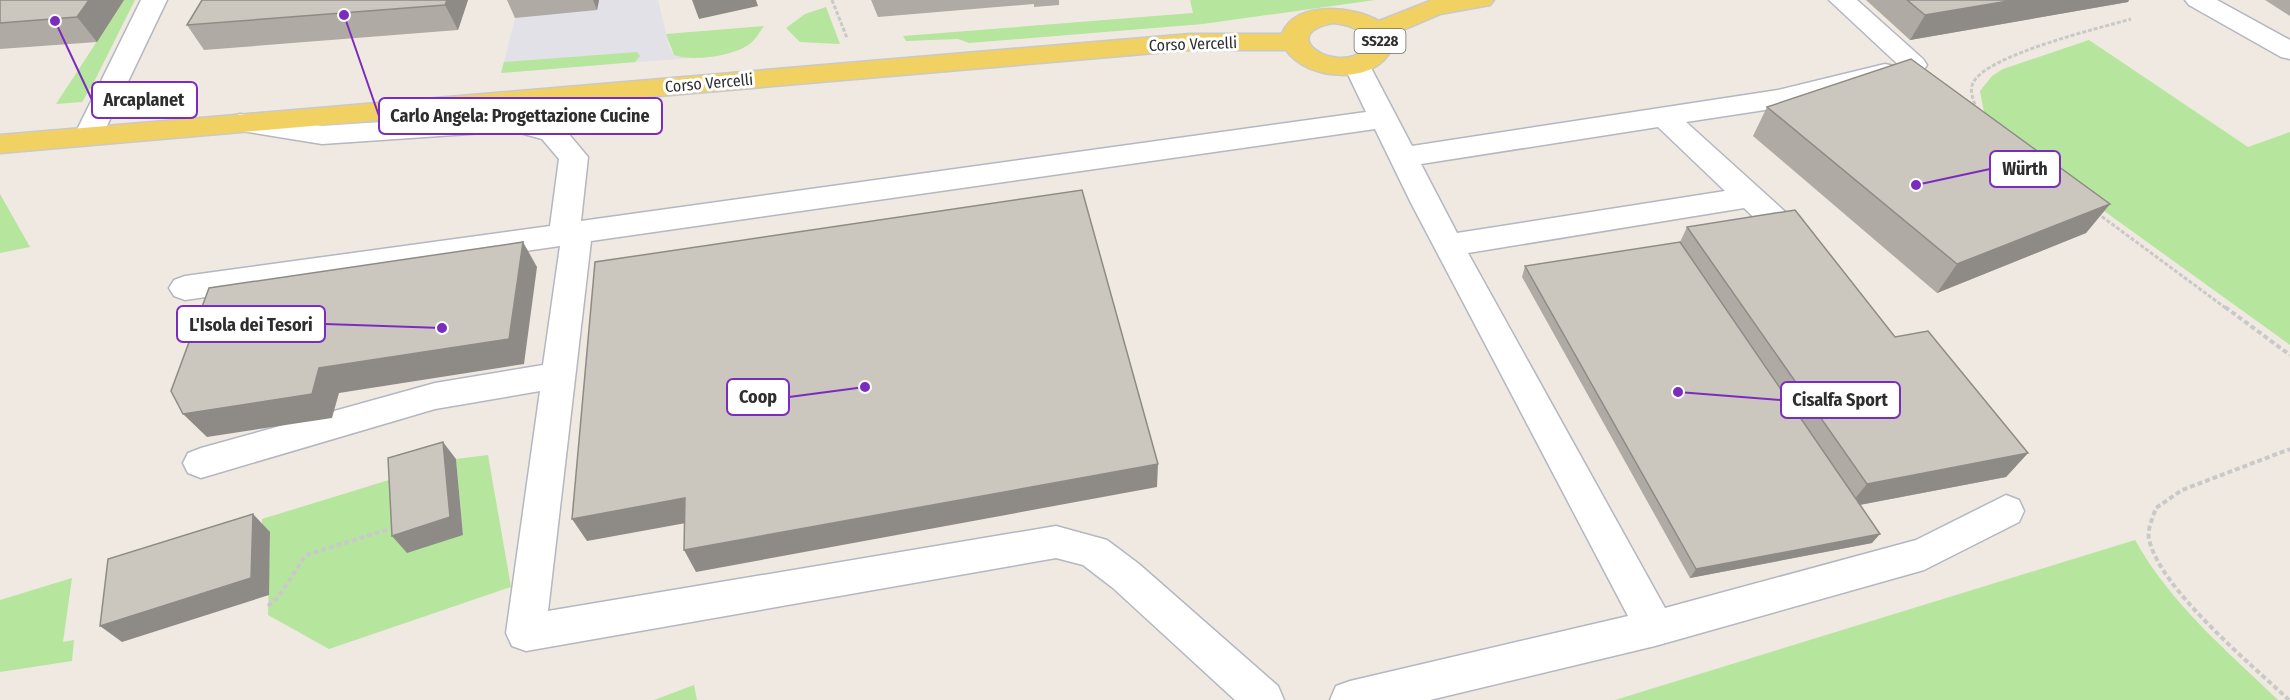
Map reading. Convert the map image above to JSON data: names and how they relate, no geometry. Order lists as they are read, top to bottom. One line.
{"streets":{"main road":["SS228","Corso Vercelli"]},"crossings":[["SS228","Corso Vercelli"]],"places":["Carlo Angela: Progettazione Cucine","Arcaplanet","Würth","L'Isola dei Tesori","Coop","Cisalfa Sport"]}
